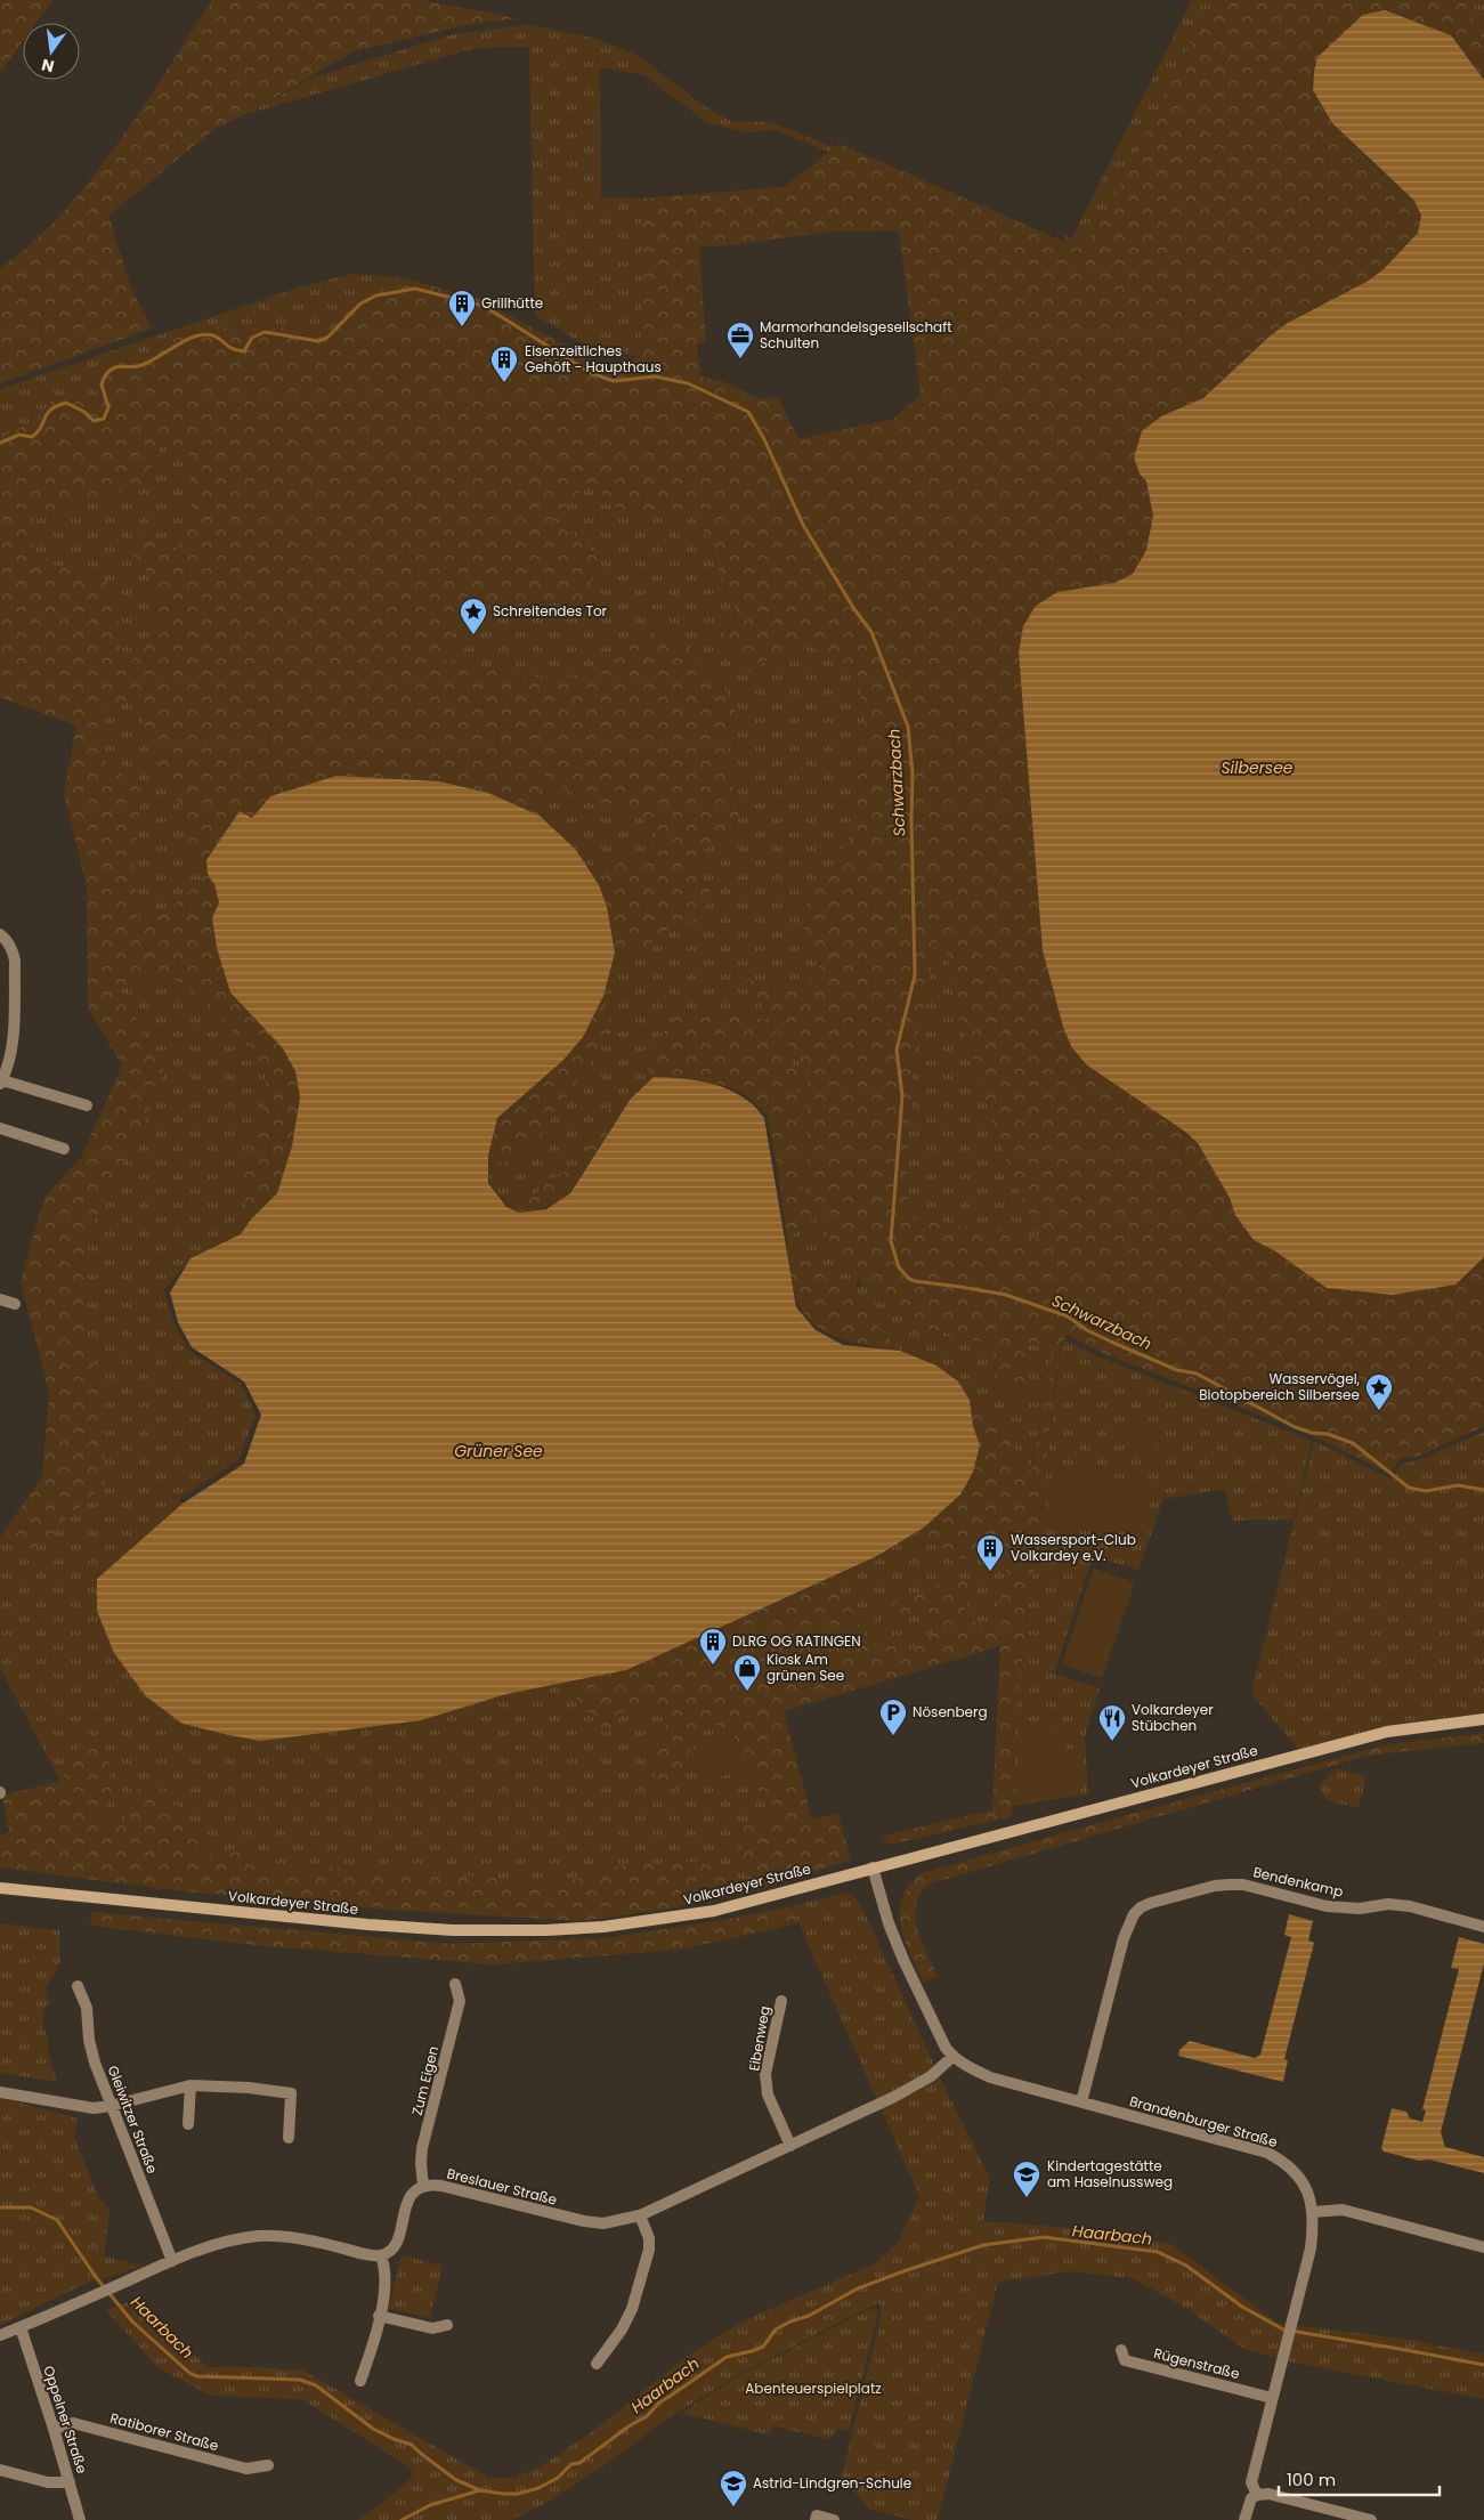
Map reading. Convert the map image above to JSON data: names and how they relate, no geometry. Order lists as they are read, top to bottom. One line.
{"streets":{"main road":["Volkardeyer Straße"],"street":["Bendenkamp","Eibenweg","Zum Eigen","Gleiwitzer Straße","Brandenburger Straße","Breslauer Straße","Rügenstraße","Oppelner Straße","Ratiborer Straße"]},"crossings":[["Volkardeyer Straße","Brandenburger Straße"],["Bendenkamp","Brandenburger Straße"],["Eibenweg","Breslauer Straße"],["Zum Eigen","Breslauer Straße"],["Brandenburger Straße","Breslauer Straße"],["Brandenburger Straße","Rügenstraße"],["Oppelner Straße","Ratiborer Straße"]],"water":["Silbersee","Schwarzbach","Grüner See","Haarbach"],"parks":["Abenteuerspielplatz"],"places":{"building":["Grillhütte","Eisenzeitliches Gehöft - Haupthaus","Wassersport-Club Volkardey e.V.","DLRG OG RATINGEN"],"office":["Marmorhandelsgesellschaft Schulten"],"place":["Schreitendes Tor","Wasservögel, Biotopbereich Silbersee"],"shop":["Kiosk Am grünen See"],"parking":["Nösenberg"],"restaurant":["Volkardeyer Stübchen"],"school or university":["Kindertagestätte am Haselnussweg","Astrid-Lindgren-Schule"]},"scale_bar":"100 m","north":"bottom"}
